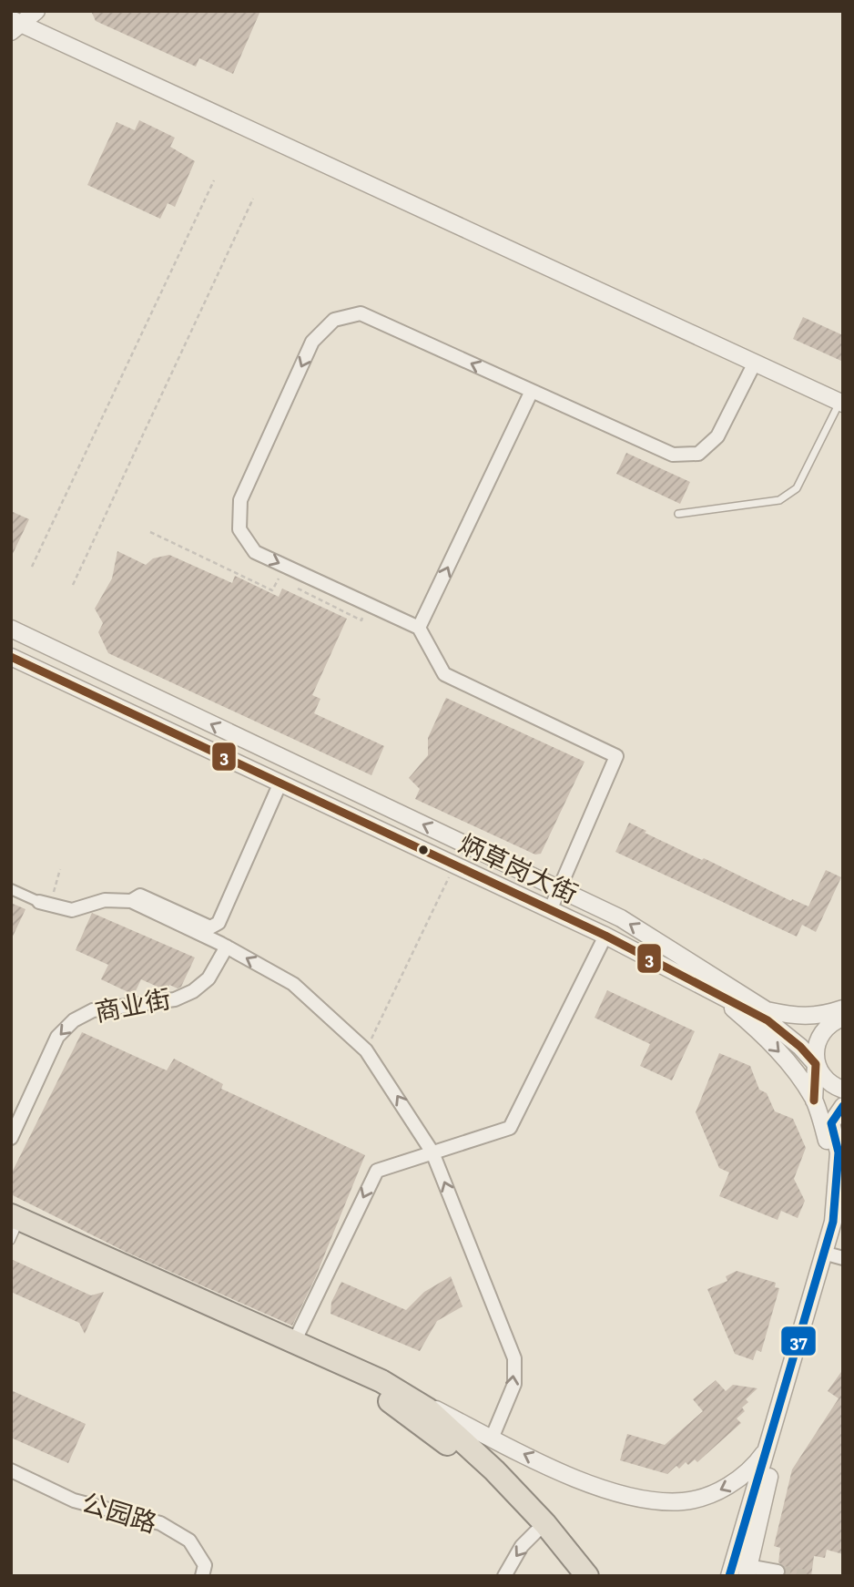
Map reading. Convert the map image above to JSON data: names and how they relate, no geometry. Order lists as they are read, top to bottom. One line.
{"streets":{"street":["炳草岗大街","商业街","公园路"]},"one_way":["商业街"],"lines":["transit line 3","transit line 37"]}
